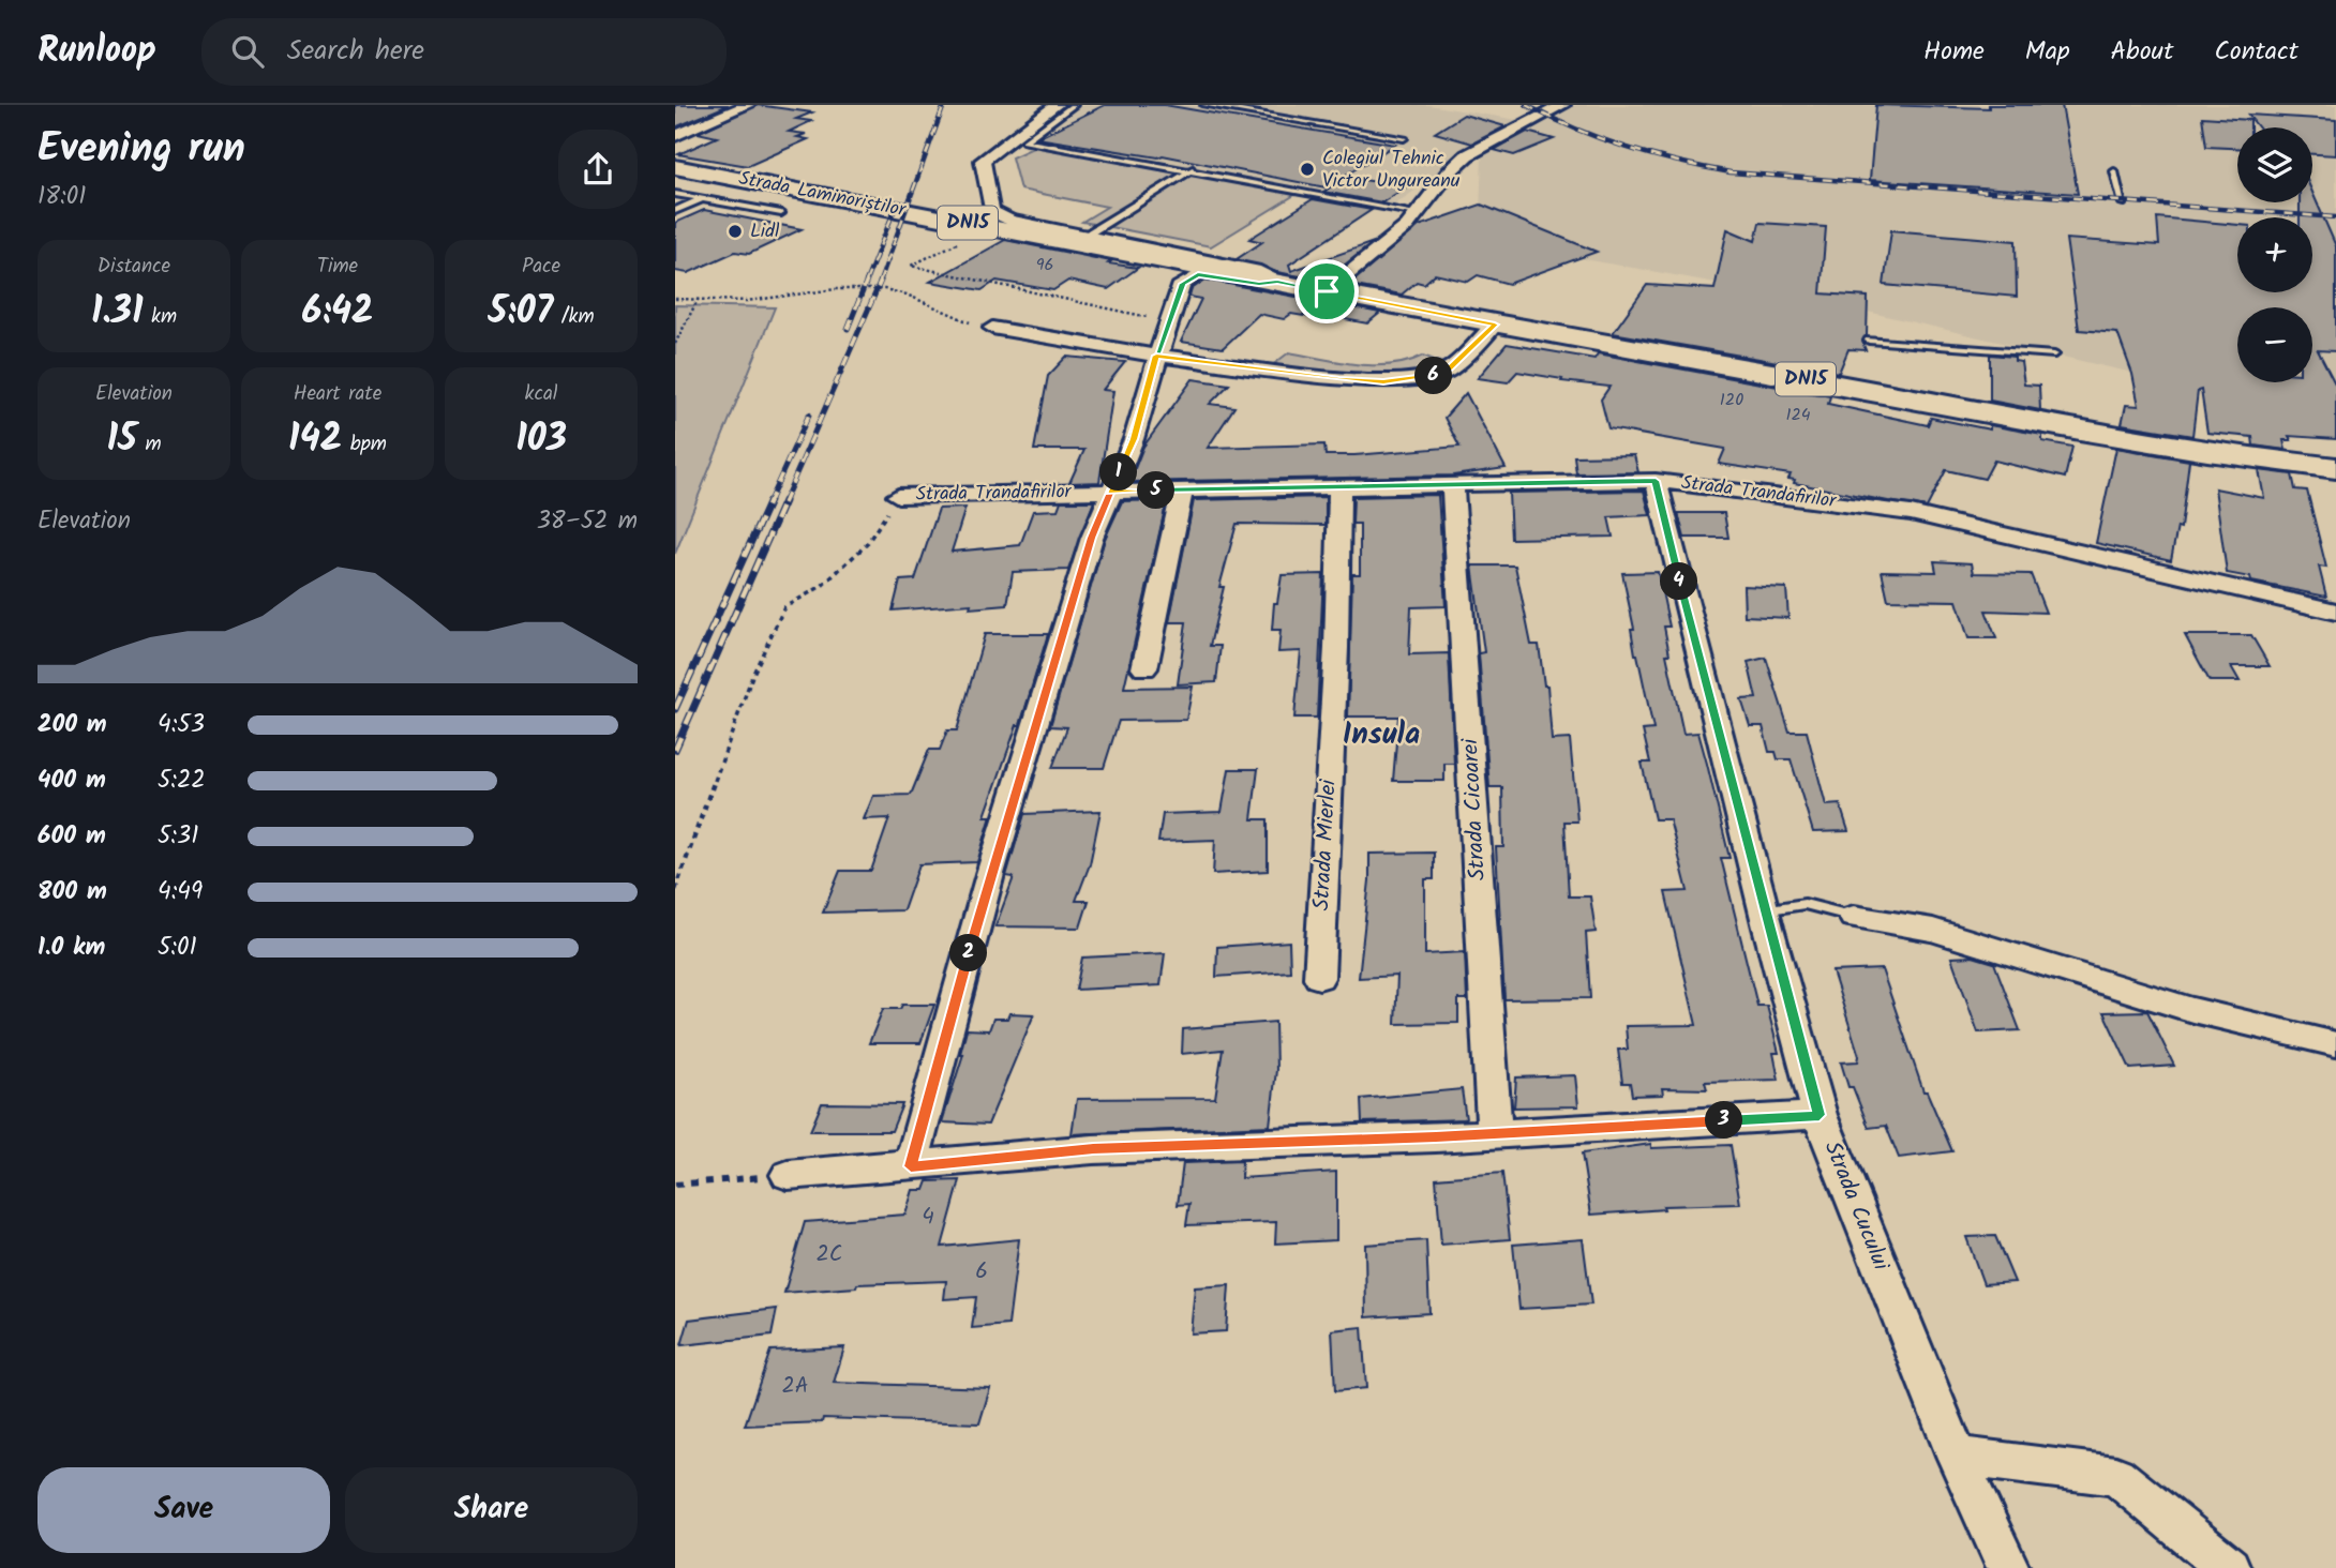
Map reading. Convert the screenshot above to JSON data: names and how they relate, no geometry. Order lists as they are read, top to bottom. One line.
{"streets":{"main road":["Strada Laminoriștilor","DN15"],"street":["Strada Trandafirilor","Strada Cicoarei","Strada Mierlei","Strada Cucului"]},"crossings":[["Strada Laminoriștilor","DN15"],["Strada Trandafirilor","Strada Cicoarei"],["Strada Trandafirilor","Strada Mierlei"],["Strada Trandafirilor","Strada Cucului"]],"districts":["Insula"],"places":["Colegiul Tehnic Victor Ungureanu","Lidl"],"house_numbers":["96","120","124","4","2C","6","2A"],"page":{"header":"Runloop","search":"Search here","nav":["Home","Map","About","Contact"],"heading":["Evening run","18:01"],"map_buttons":["+","−"],"stats":[["Distance","1.31 km"],["Time","6:42"],["Pace","5:07 /km"],["Elevation","15 m"],["Heart rate","142 bpm"],["kcal","103"]],"pins":["6","1","5","4","2","3"],"chart":["Elevation","38–52 m"],"list":[{"name":"200 m","note":"4:53"},{"name":"400 m","note":"5:22"},{"name":"600 m","note":"5:31"},{"name":"800 m","note":"4:49"},{"name":"1.0 km","note":"5:01"}],"buttons":["Save","Share"]}}
